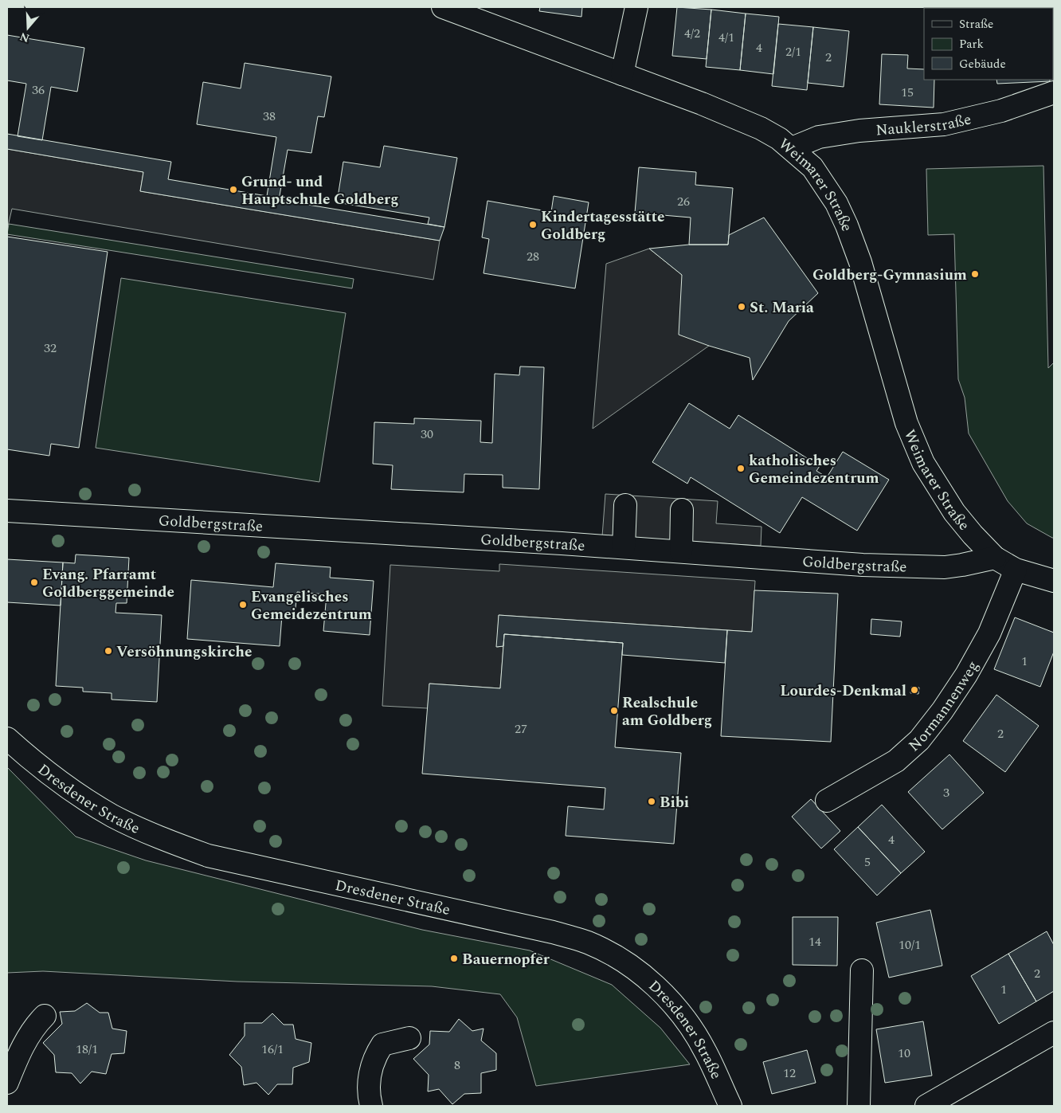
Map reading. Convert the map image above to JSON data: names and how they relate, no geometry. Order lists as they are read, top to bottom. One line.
{"streets":{"street":["Nauklerstraße","Weimarer Straße","Goldbergstraße","Normannenweg","Dresdener Straße"]},"crossings":[["Nauklerstraße","Weimarer Straße"],["Weimarer Straße","Goldbergstraße"]],"places":["Grund- und Hauptschule Goldberg","Kindertagesstätte Goldberg","Goldberg-Gymnasium","St. Maria","katholisches Gemeindezentrum","Evang. Pfarramt Goldberggemeinde","Evangelisches Gemeidezentrum","Versöhnungskirche","Lourdes-Denkmal","Realschule am Goldberg","Bibi","Bauernopfer"],"house_numbers":["4/2","4/1","4","2/1","2","36","15","38","26","28","32","30","1","27","2","3","4","5","14","10/1","2","1","18/1","16/1","10","8","12"],"legend":["Straße","Park","Gebäude"],"north":"bottom"}
